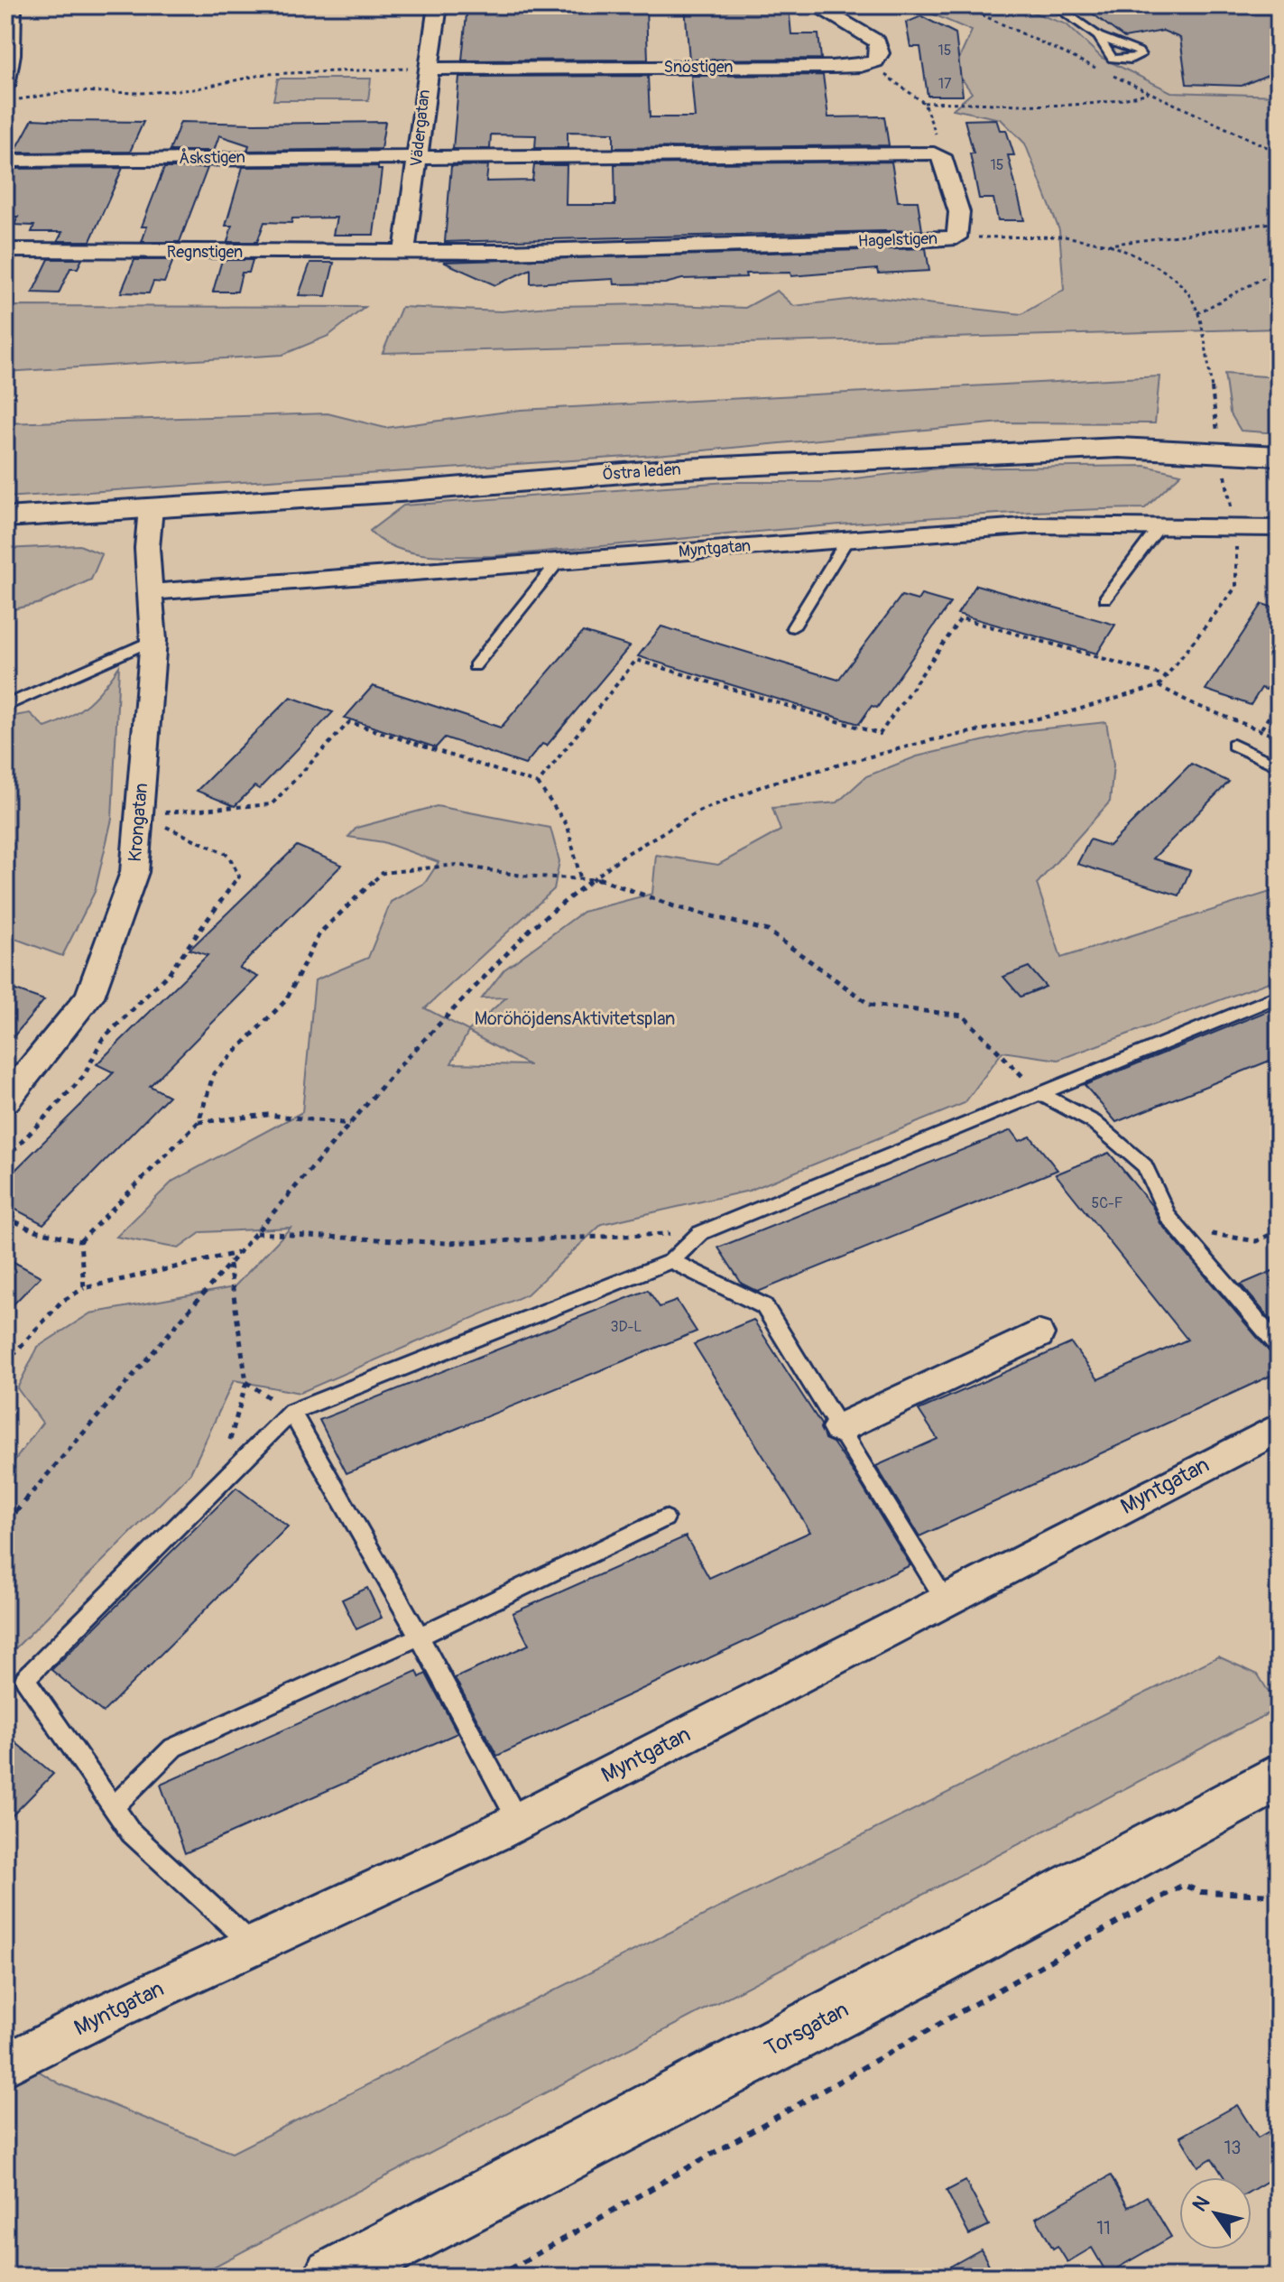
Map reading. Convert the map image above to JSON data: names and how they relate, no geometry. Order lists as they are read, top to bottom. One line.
{"streets":{"street":["Snöstigen","Vädergatan","Åskstigen","Hagelstigen","Regnstigen","Östra leden","Myntgatan","Krongatan","Torsgatan"]},"crossings":[["Snöstigen","Vädergatan"],["Vädergatan","Åskstigen"],["Vädergatan","Hagelstigen"],["Vädergatan","Regnstigen"],["Hagelstigen","Regnstigen"],["Östra leden","Krongatan"],["Myntgatan","Krongatan"]],"parks":["MoröhöjdensAktivitetsplan"],"house_numbers":["15","17","15","5C-F","3D-L","13","11"],"north":"top left"}
